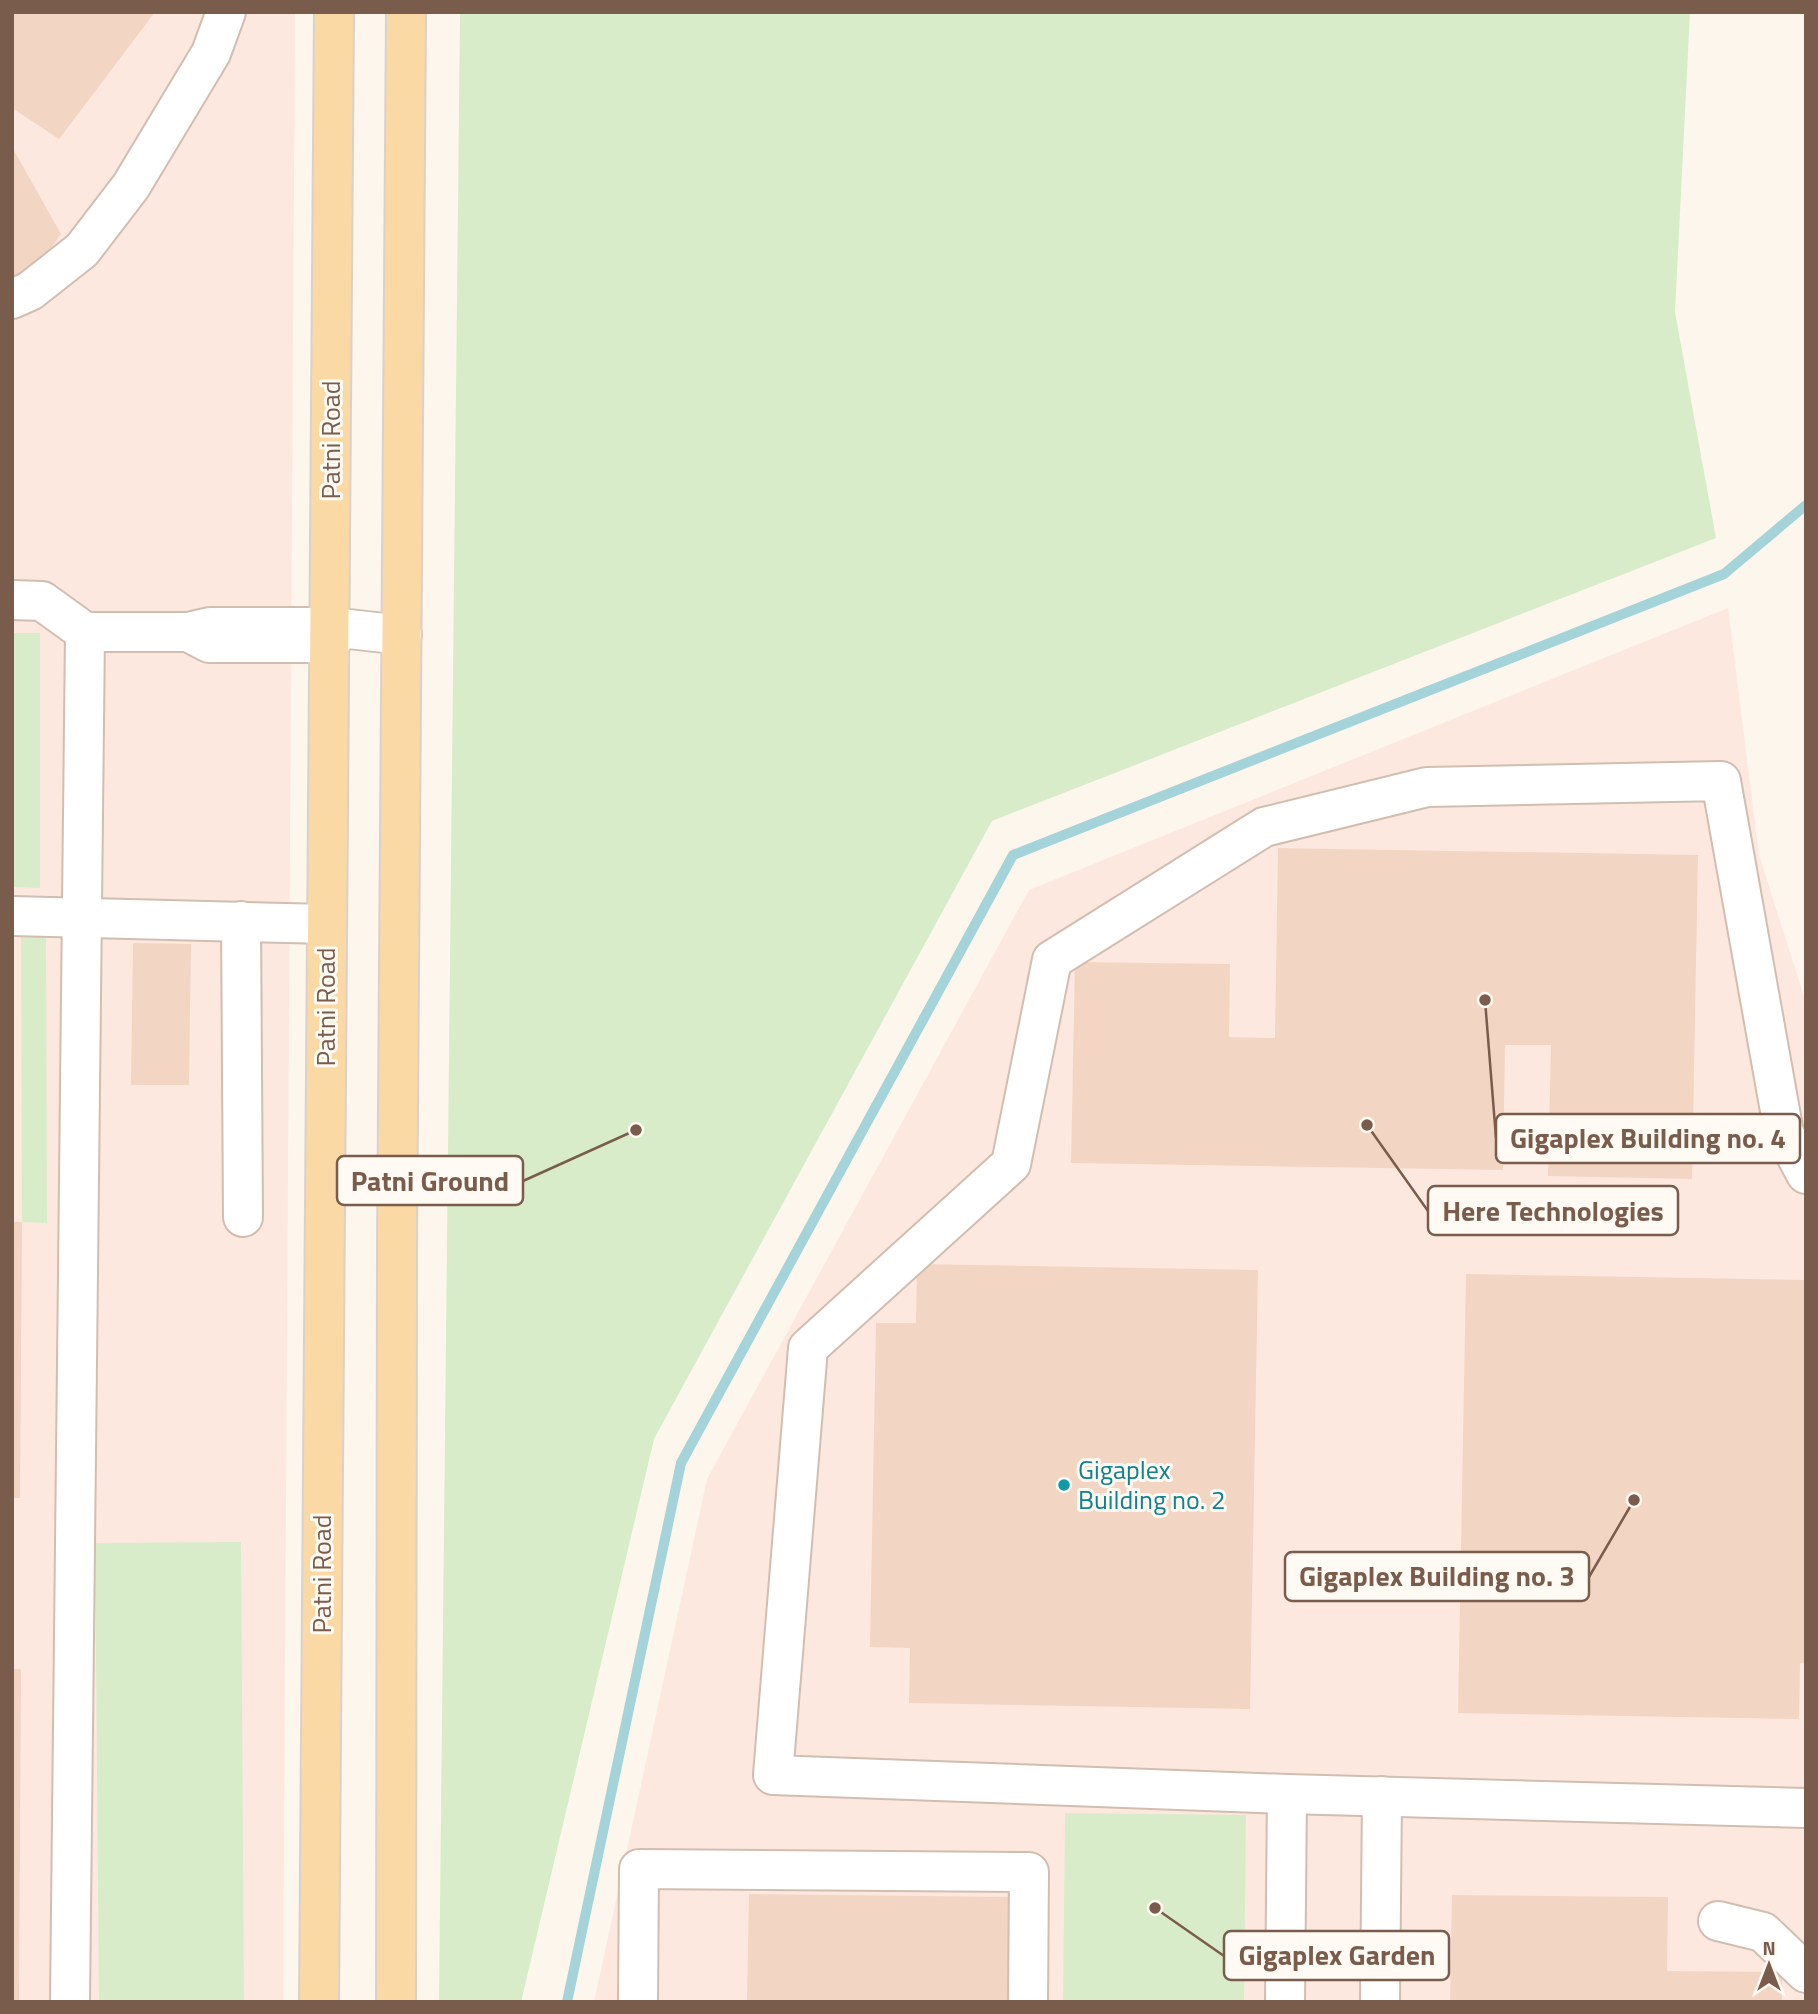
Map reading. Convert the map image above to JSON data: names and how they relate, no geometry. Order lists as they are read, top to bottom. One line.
{"streets":{"main road":["Patni Road"]},"places":["Gigaplex Building no. 4","Here Technologies","Patni Ground","Gigaplex Building no. 2","Gigaplex Building no. 3","Gigaplex Garden"],"north":"top"}
